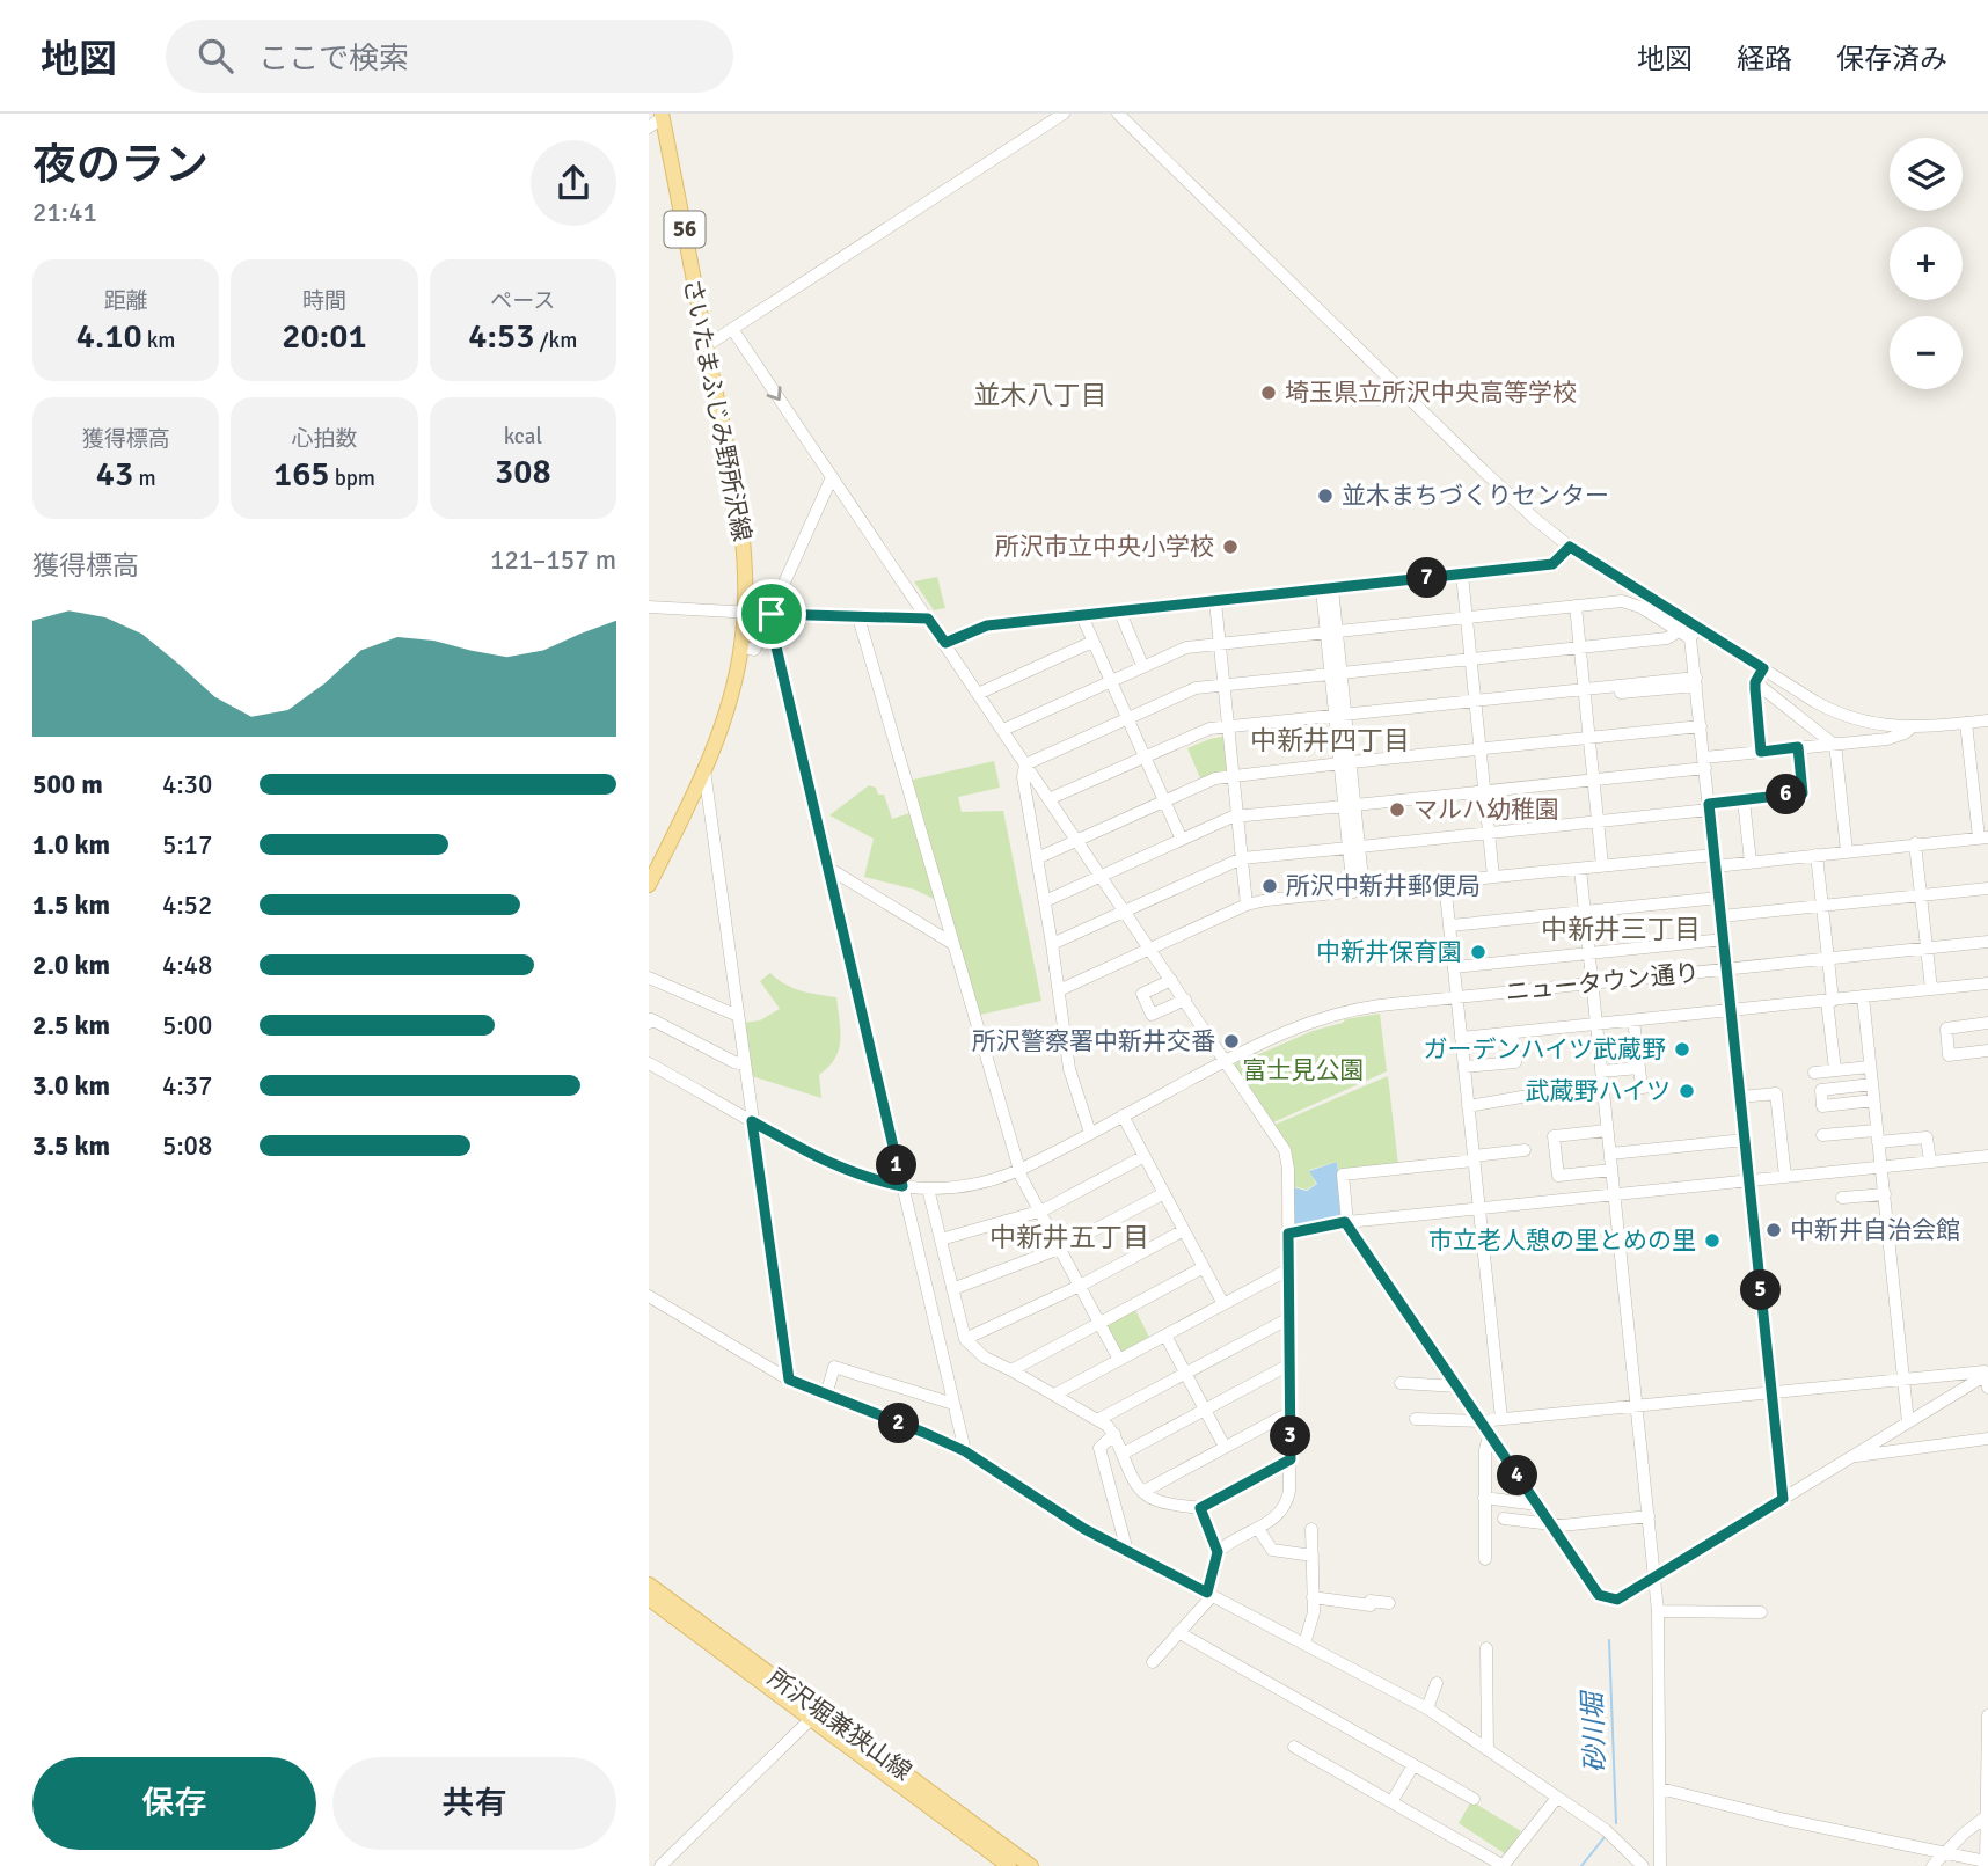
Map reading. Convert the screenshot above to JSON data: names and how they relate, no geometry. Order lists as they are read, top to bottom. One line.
{"streets":{"main road":["56","さいたまふじみ野所沢線","所沢堀兼狭山線"],"street":["ニュータウン通り"]},"districts":["並木八丁目","中新井四丁目","中新井三丁目","中新井五丁目"],"water":["砂川堀"],"parks":["富士見公園"],"places":["埼玉県立所沢中央高等学校","並木まちづくりセンター","所沢市立中央小学校","マルハ幼稚園","所沢中新井郵便局","中新井保育園","所沢警察署中新井交番","ガーデンハイツ武蔵野","武蔵野ハイツ","中新井自治会館","市立老人憩の里とめの里"],"page":{"header":"地図","search":"ここで検索","nav":["地図","経路","保存済み"],"heading":["夜のラン","21:41"],"map_buttons":["+","−"],"stats":[["距離","4.10 km"],["時間","20:01"],["ペース","4:53 /km"],["獲得標高","43 m"],["心拍数","165 bpm"],["kcal","308"]],"chart":["獲得標高","121–157 m"],"pins":["7","6","1","5","2","3","4"],"list":[{"name":"500 m","note":"4:30"},{"name":"1.0 km","note":"5:17"},{"name":"1.5 km","note":"4:52"},{"name":"2.0 km","note":"4:48"},{"name":"2.5 km","note":"5:00"},{"name":"3.0 km","note":"4:37"},{"name":"3.5 km","note":"5:08"}],"buttons":["保存","共有"]}}
